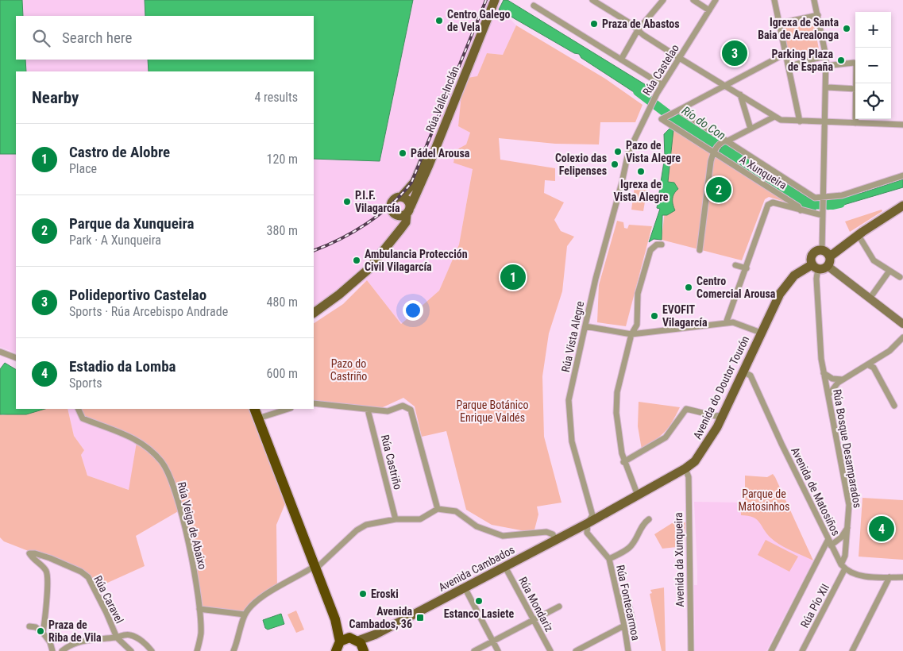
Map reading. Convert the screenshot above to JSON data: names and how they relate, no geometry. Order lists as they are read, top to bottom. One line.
{"streets":{"main road":["Rúa Valle-Inclán","Avenida do Doutor Tourón","Avenida Cambados"],"street":["Rúa Castelao","A Xunqueira","Rúa Vista Alegre","Rúa Bosque Desamparados","Rúa Castriño","Avenida de Matosiños","Rúa Veiga de Abaixo","Avenida da Xunqueira","Rúa Caravel","Rúa Fontecarmoa","Rúa Mondariz","Rúa Pío XII"]},"crossings":[["Rúa Castelao","Rúa Vista Alegre"],["Rúa Vista Alegre","Avenida do Doutor Tourón"],["Rúa Vista Alegre","Avenida Cambados"],["Rúa Vista Alegre","Rúa Fontecarmoa"],["Avenida do Doutor Tourón","Rúa Bosque Desamparados"],["Avenida do Doutor Tourón","Avenida de Matosiños"],["Avenida do Doutor Tourón","Avenida da Xunqueira"],["Avenida do Doutor Tourón","Avenida Cambados"],["Avenida do Doutor Tourón","Rúa Fontecarmoa"],["Rúa Bosque Desamparados","Avenida de Matosiños"],["Rúa Bosque Desamparados","Rúa Pío XII"],["Avenida de Matosiños","Rúa Pío XII"],["Avenida Cambados","Rúa Fontecarmoa"],["Avenida Cambados","Rúa Mondariz"]],"water":["Río do Con"],"parks":["Pazo do Castriño","Parque Botánico Enrique Valdés","Parque de Matosinhos"],"places":{"other":["Centro Galego de Vela","Praza de Abastos","Igrexa de Santa Baia de Arealonga","Parking Plaza de España","Pazo de Vista Alegre","Pádel Arousa","Colexio das Felipenses","Igrexa de Vista Alegre","P.I.F. Vilagarcía","Ambulancia Protección Civil Vilagarcía","Centro Comercial Arousa","EVOFIT Vilagarcía","Eroski","Estanco Lasiete","Praza de Riba de Vila"],"transit":["Avenida Cambados, 36"]},"page":{"map_buttons":["+","−"],"search":"Search here","pins":["3","2","1","4"],"heading":["Nearby","4 results"],"list":[{"mark":"1","name":"Castro de Alobre","note":"Place","value":"120 m"},{"mark":"2","name":"Parque da Xunqueira","note":"Park · A Xunqueira","value":"380 m"},{"mark":"3","name":"Polideportivo Castelao","note":"Sports · Rúa Arcebispo Andrade","value":"480 m"},{"mark":"4","name":"Estadio da Lomba","note":"Sports","value":"600 m"}]}}
